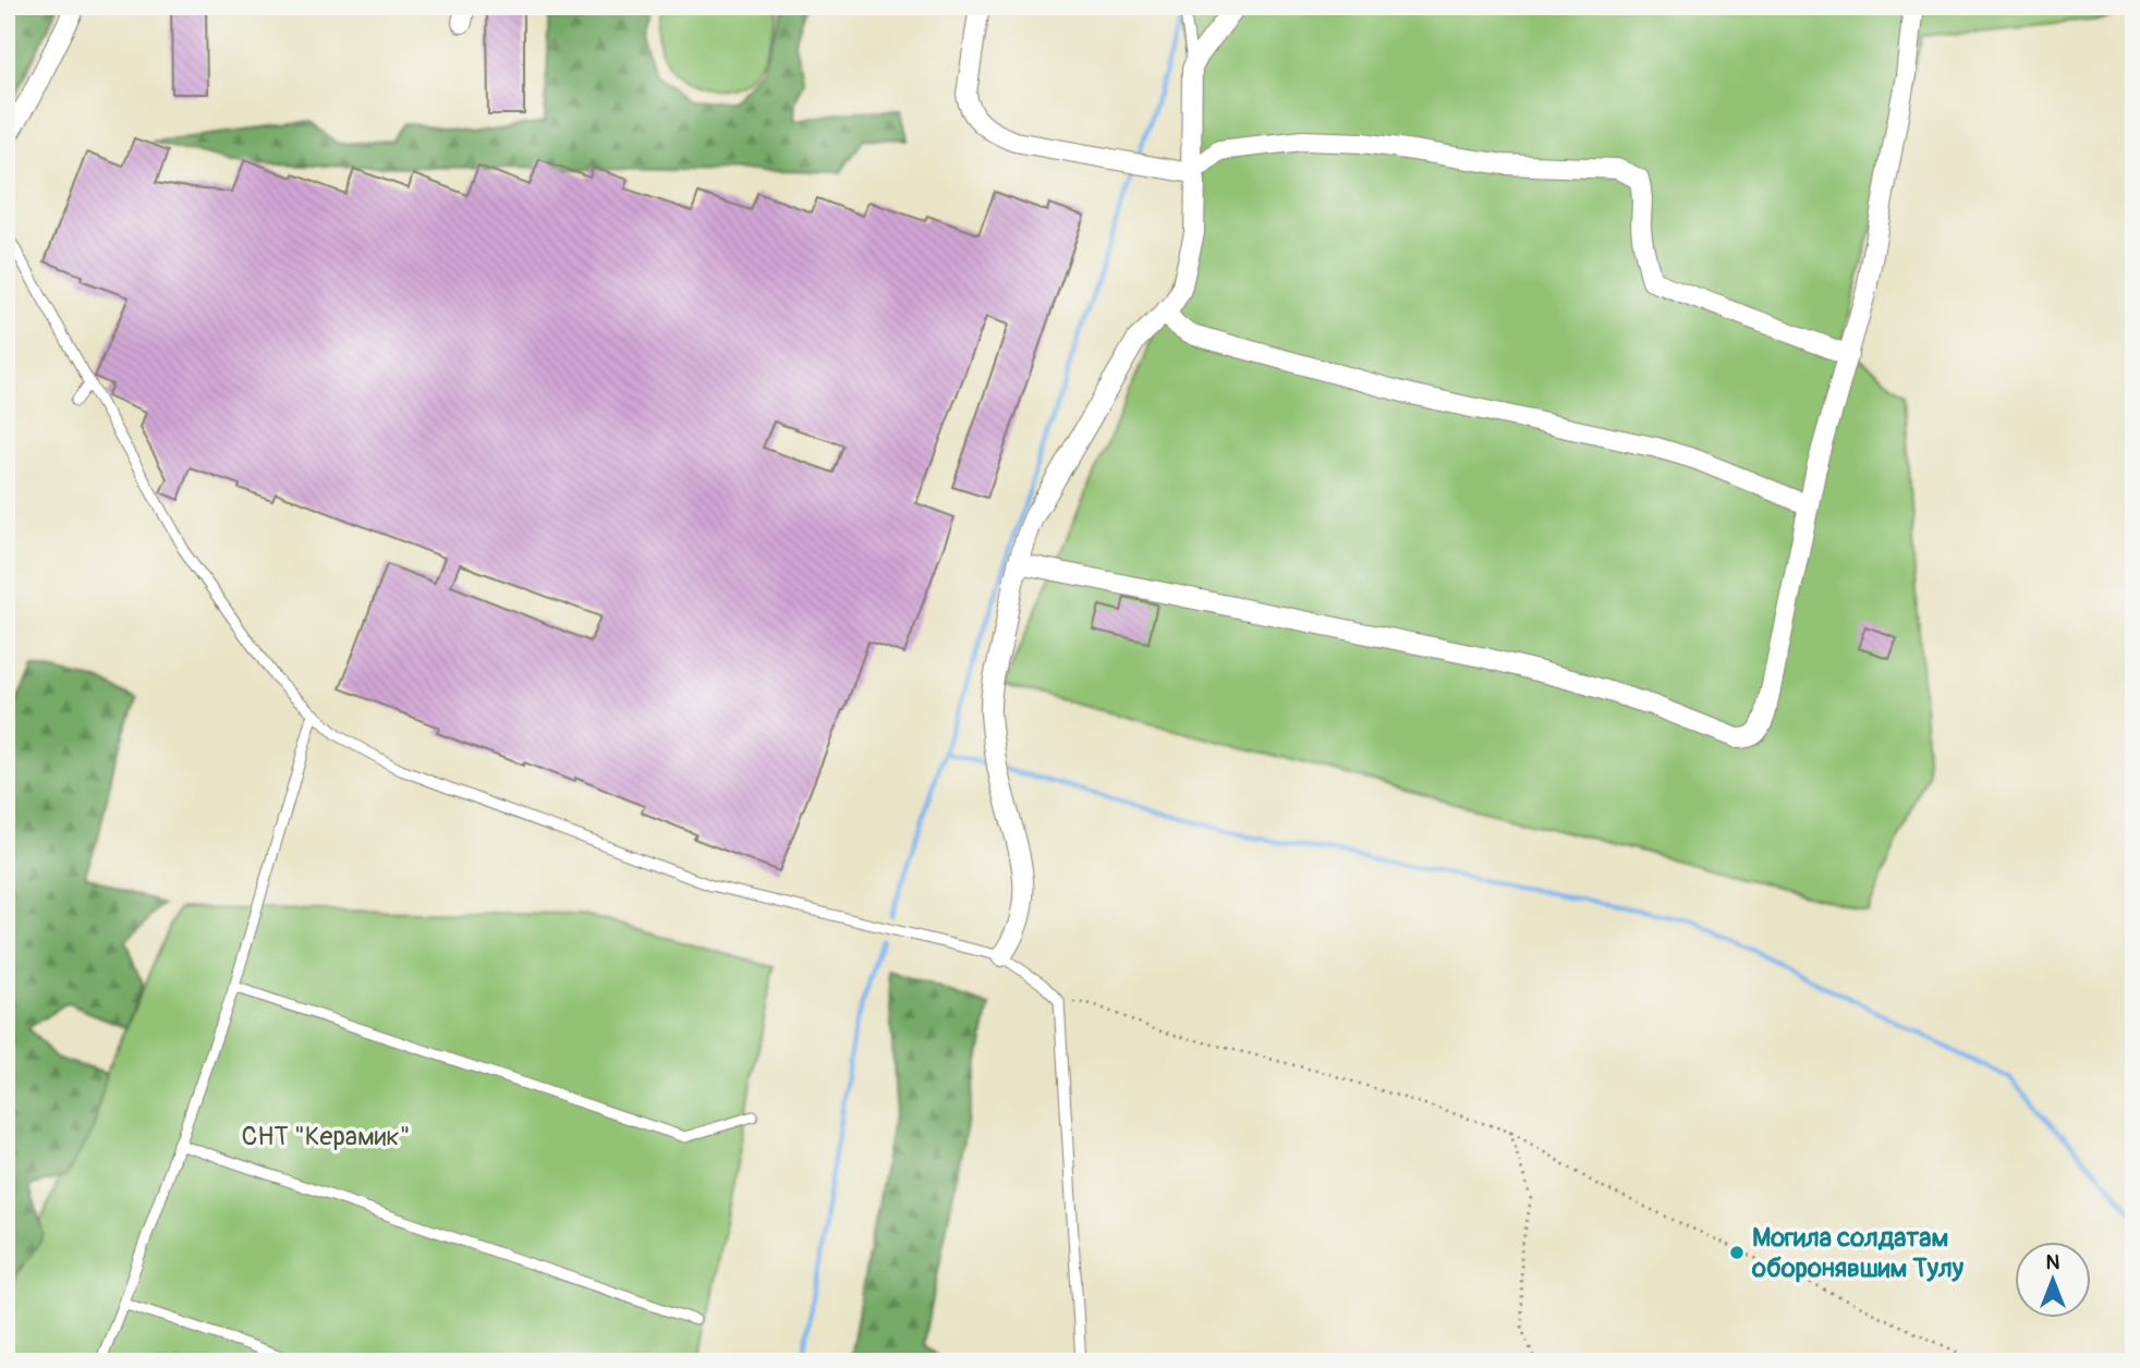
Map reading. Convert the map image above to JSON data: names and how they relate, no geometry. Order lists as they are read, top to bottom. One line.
{"parks":["СНТ \"Керамик\""],"places":["Могила солдатам оборонявшим Тулу"],"north":"top"}
